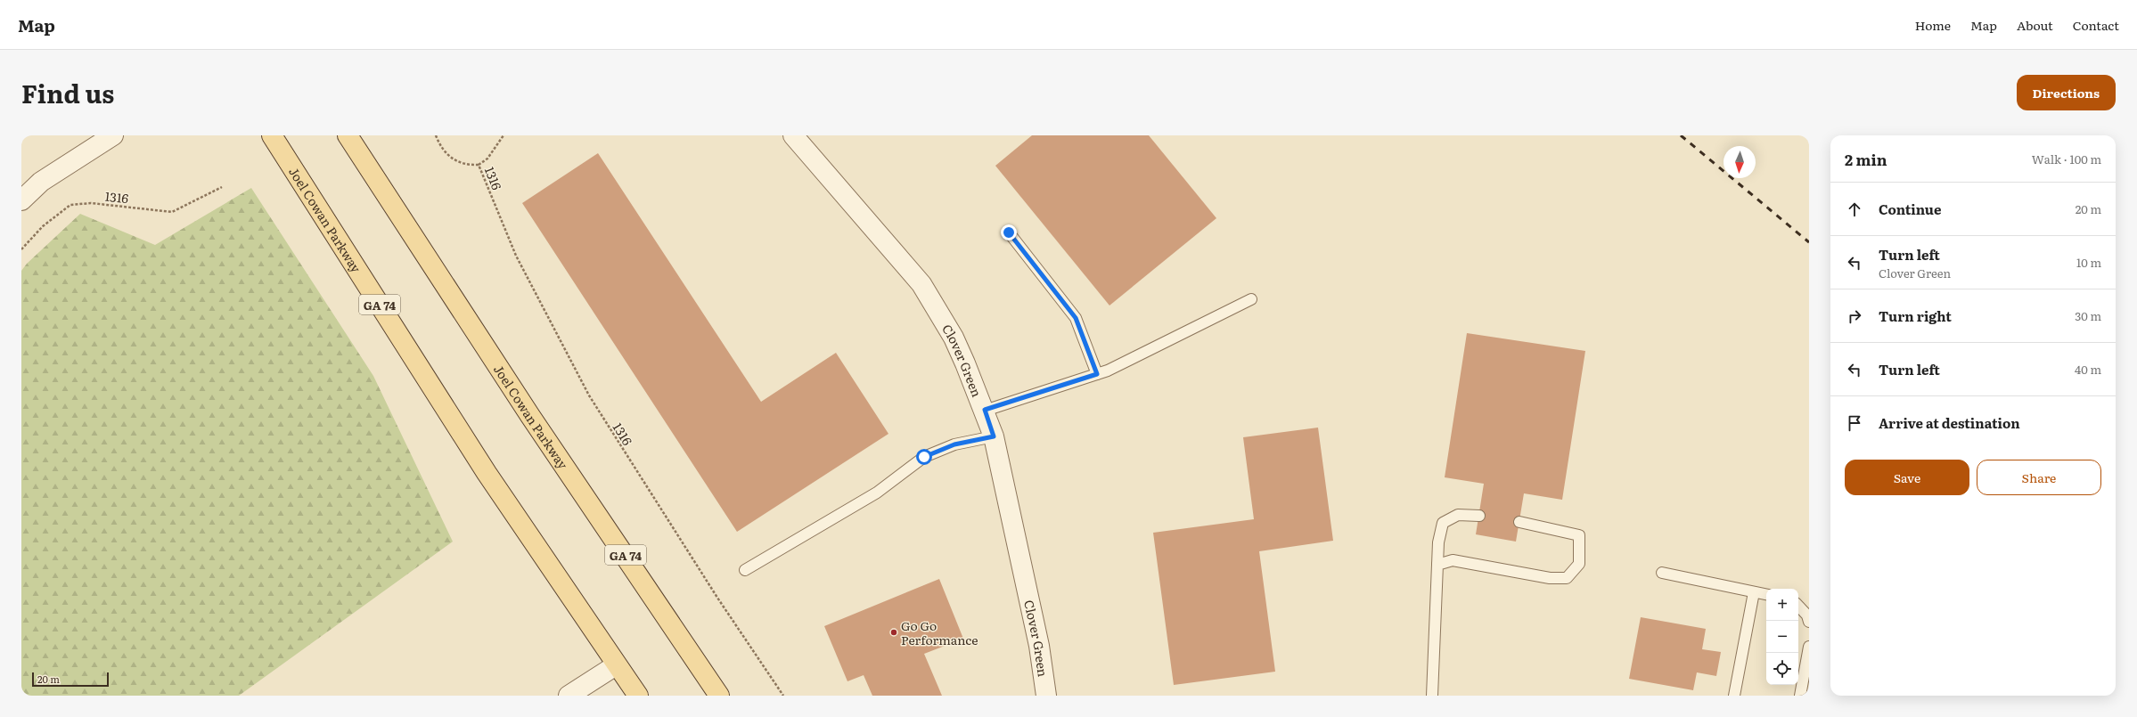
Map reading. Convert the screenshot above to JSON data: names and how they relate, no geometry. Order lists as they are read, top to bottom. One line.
{"streets":{"main road":["Joel Cowan Parkway","GA 74"],"street":["Clover Green"],"path":["1316"]},"places":["Go Go Performance"],"scale_bar":"20 m","north":"bottom","page":{"header":"Map","nav":["Home","Map","About","Contact"],"title":"Find us","buttons":["Directions",["Save","Share"]],"heading":["2 min","Walk · 100 m"],"list":[["Continue","20 m"],["Turn left","Clover Green","10 m"],["Turn right","30 m"],["Turn left","40 m"],"Arrive at destination"],"map_buttons":["+","−"],"scale":"20 m"}}
